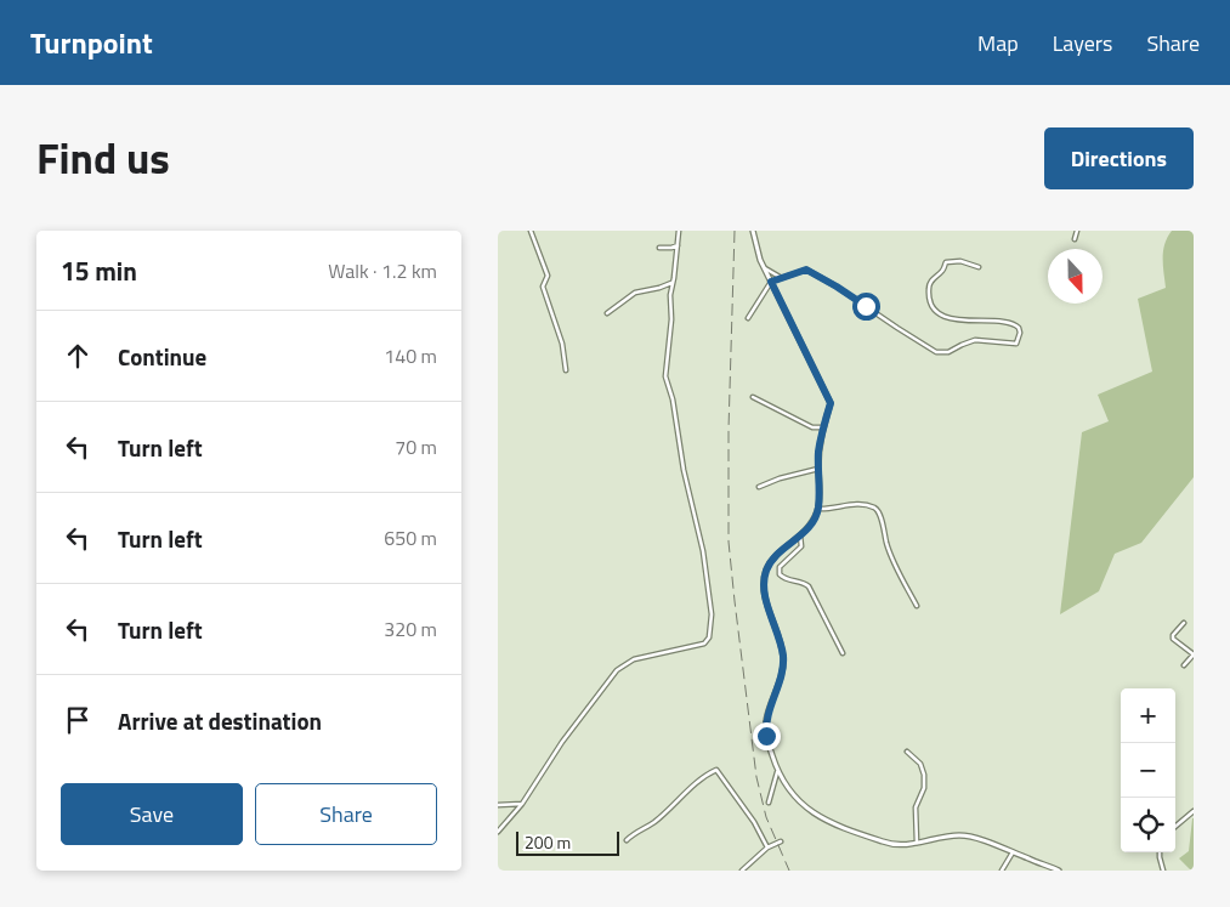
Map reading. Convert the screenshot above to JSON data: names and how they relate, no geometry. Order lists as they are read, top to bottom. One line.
{"scale_bar":"200 m","north":"bottom","page":{"header":"Turnpoint","nav":["Map","Layers","Share"],"title":"Find us","buttons":["Directions",["Save","Share"]],"heading":["15 min","Walk · 1.2 km"],"list":[["Continue","140 m"],["Turn left","70 m"],["Turn left","650 m"],["Turn left","320 m"],"Arrive at destination"],"map_buttons":["+","−"],"scale":"200 m"}}
